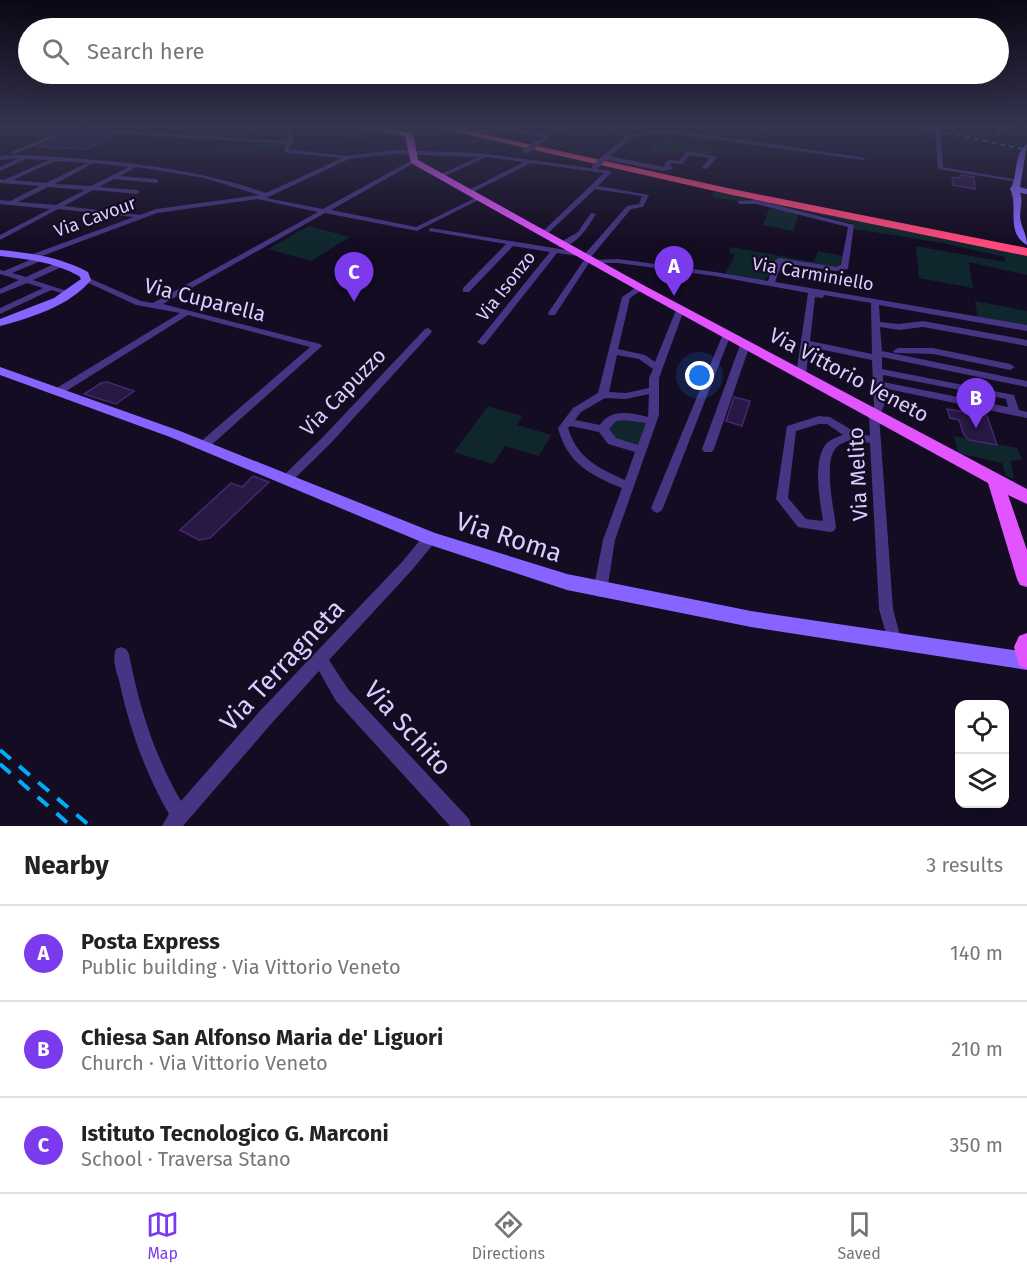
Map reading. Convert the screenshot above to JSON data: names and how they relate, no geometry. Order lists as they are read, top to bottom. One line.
{"streets":{"main road":["Via Vittorio Veneto"],"street":["Via Cavour","Via Carminiello","Via Isonzo","Via Cuparella","Via Capuzzo","Via Melito","Via Roma","Via Terragneta","Via Schito"]},"crossings":[["Via Carminiello","Via Vittorio Veneto"],["Via Carminiello","Via Melito"],["Via Isonzo","Via Vittorio Veneto"],["Via Cuparella","Via Roma"],["Via Vittorio Veneto","Via Melito"],["Via Capuzzo","Via Roma"],["Via Melito","Via Roma"],["Via Roma","Via Terragneta"],["Via Terragneta","Via Schito"]],"page":{"search":"Search here","pins":["A","C","B"],"heading":["Nearby","3 results"],"list":[{"mark":"A","name":"Posta Express","note":"Public building · Via Vittorio Veneto","value":"140 m"},{"mark":"B","name":"Chiesa San Alfonso Maria de' Liguori","note":"Church · Via Vittorio Veneto","value":"210 m"},{"mark":"C","name":"Istituto Tecnologico G. Marconi","note":"School · Traversa Stano","value":"350 m"}],"nav":["Map","Directions","Saved"]}}
